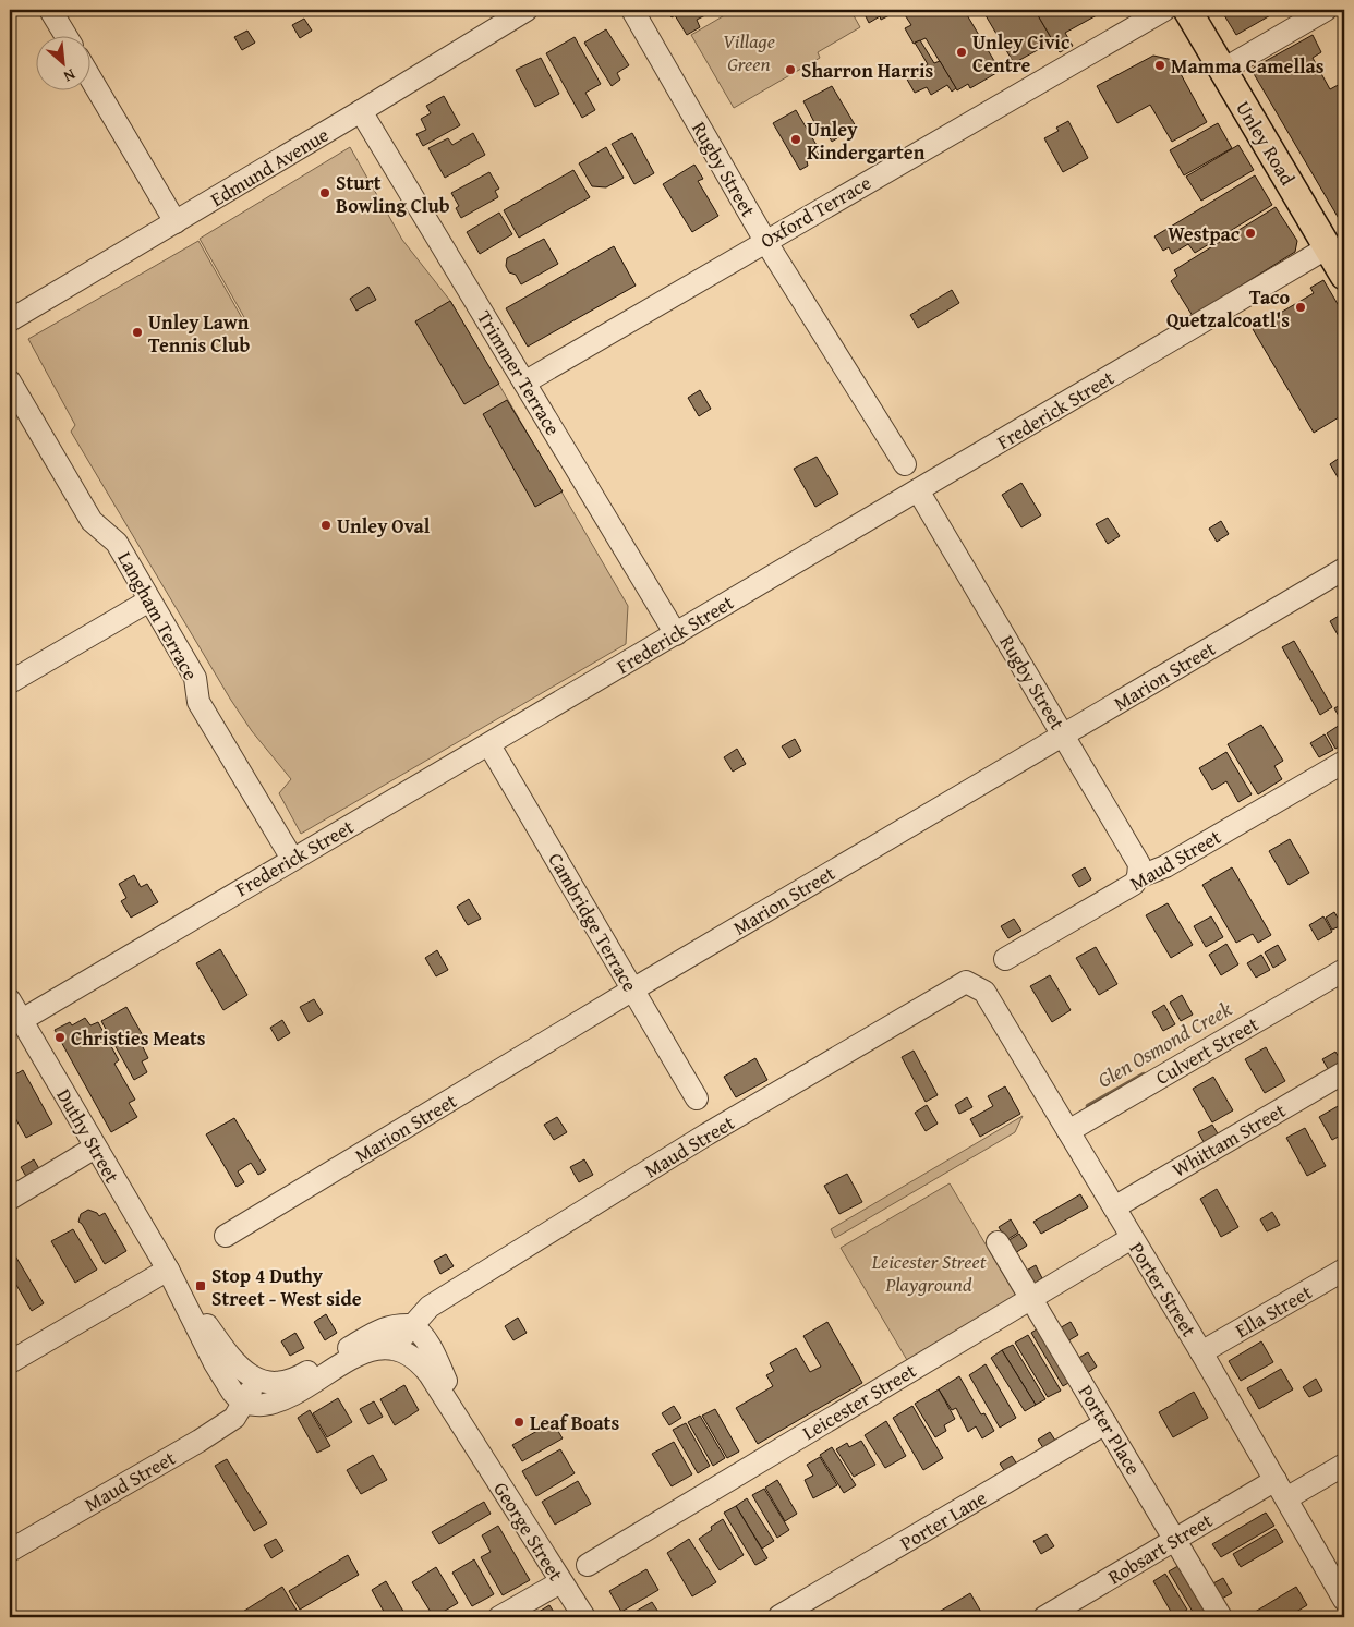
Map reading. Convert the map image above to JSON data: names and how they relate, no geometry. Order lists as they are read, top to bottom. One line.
{"streets":{"main road":["Unley Road"],"street":["Edmund Avenue","Rugby Street","Oxford Terrace","Trimmer Terrace","Frederick Street","Langham Terrace","Marion Street","Maud Street","Cambridge Terrace","Culvert Street","Duthy Street","Whittam Street","Porter Street","Ella Street","Leicester Street","Porter Place","Porter Lane","George Street","Robsart Street"]},"crossings":[["Unley Road","Frederick Street"],["Edmund Avenue","Trimmer Terrace"],["Rugby Street","Oxford Terrace"],["Rugby Street","Frederick Street"],["Rugby Street","Marion Street"],["Rugby Street","Maud Street"],["Oxford Terrace","Trimmer Terrace"],["Trimmer Terrace","Frederick Street"],["Frederick Street","Langham Terrace"],["Frederick Street","Cambridge Terrace"],["Frederick Street","Duthy Street"],["Marion Street","Cambridge Terrace"],["Maud Street","Duthy Street"],["Maud Street","Porter Street"],["Maud Street","George Street"],["Culvert Street","Porter Street"],["Whittam Street","Porter Street"],["Porter Street","Ella Street"],["Porter Street","Leicester Street"],["Porter Street","Robsart Street"],["Leicester Street","Porter Place"],["Porter Place","Porter Lane"],["Porter Place","Robsart Street"]],"water":["Glen Osmond Creek"],"parks":["Village Green","Leicester Street Playground"],"places":{"other":["Unley Civic Centre","Mamma Camellas","Sharron Harris","Unley Kindergarten","Sturt Bowling Club","Westpac","Taco Quetzalcoatl's","Unley Lawn Tennis Club","Unley Oval","Christies Meats","Leaf Boats"],"transit":["Stop 4 Duthy Street - West side"]},"north":"bottom right"}
